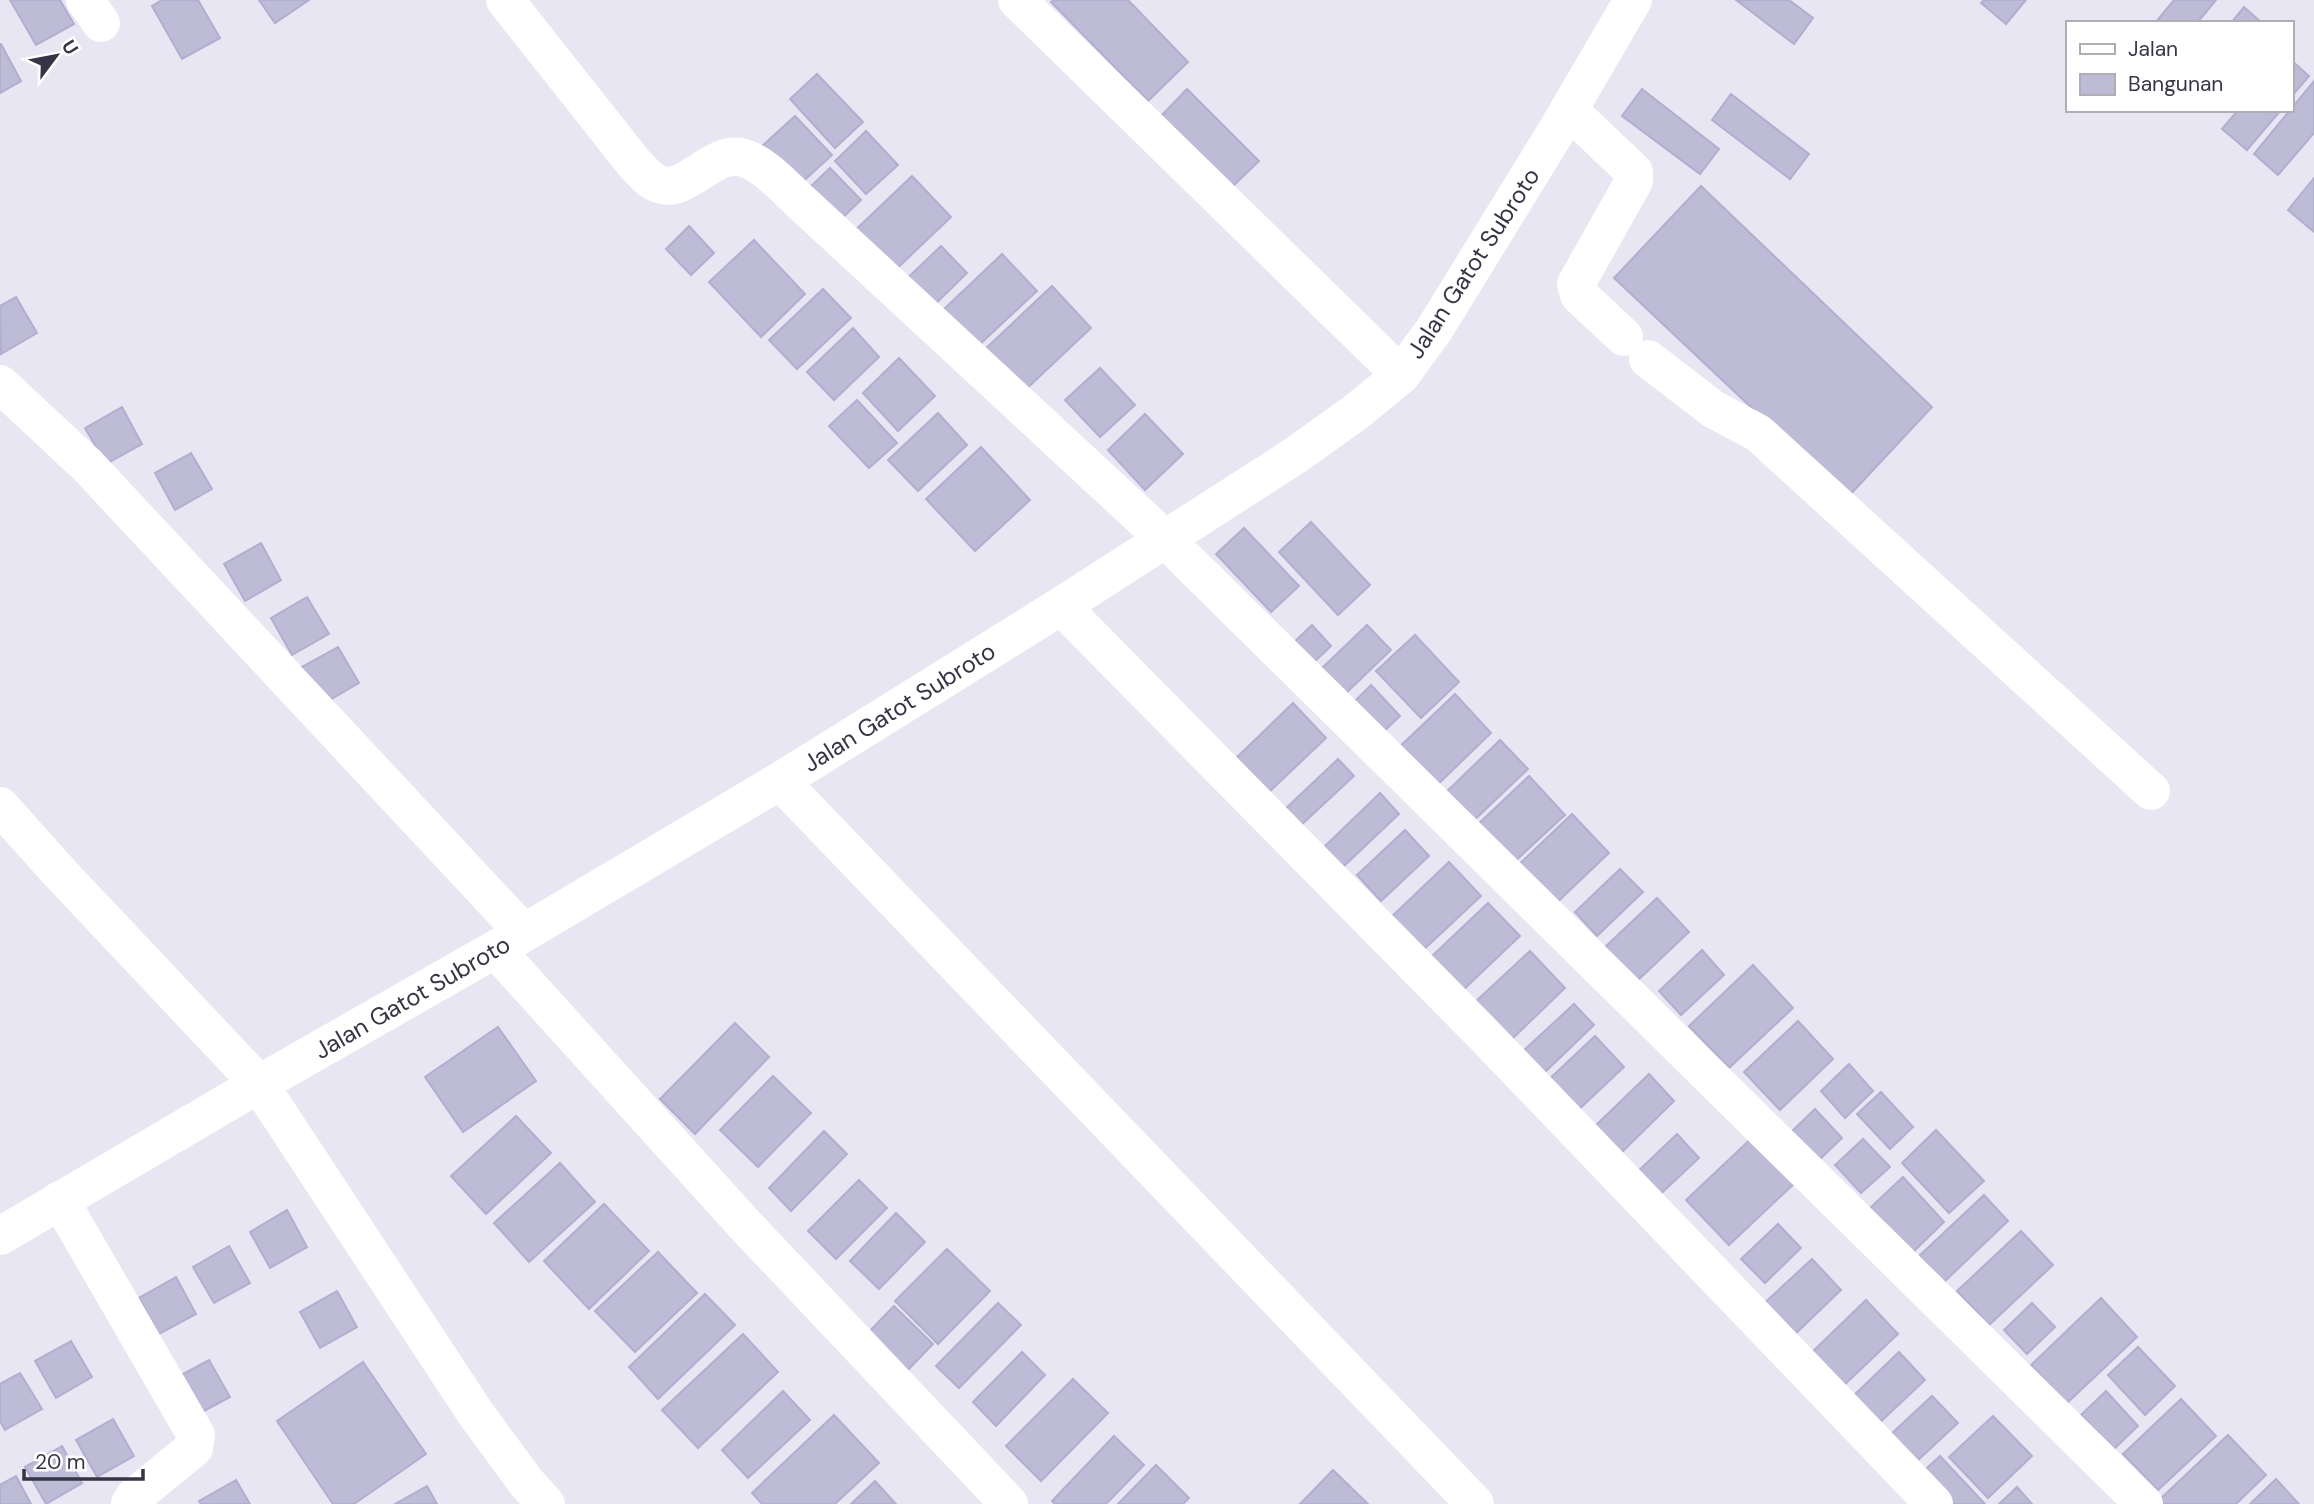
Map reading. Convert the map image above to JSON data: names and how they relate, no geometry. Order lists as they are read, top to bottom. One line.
{"streets":{"street":["Jalan Gatot Subroto"]},"legend":["Jalan","Bangunan"],"scale_bar":"20 m","north":"top right"}
